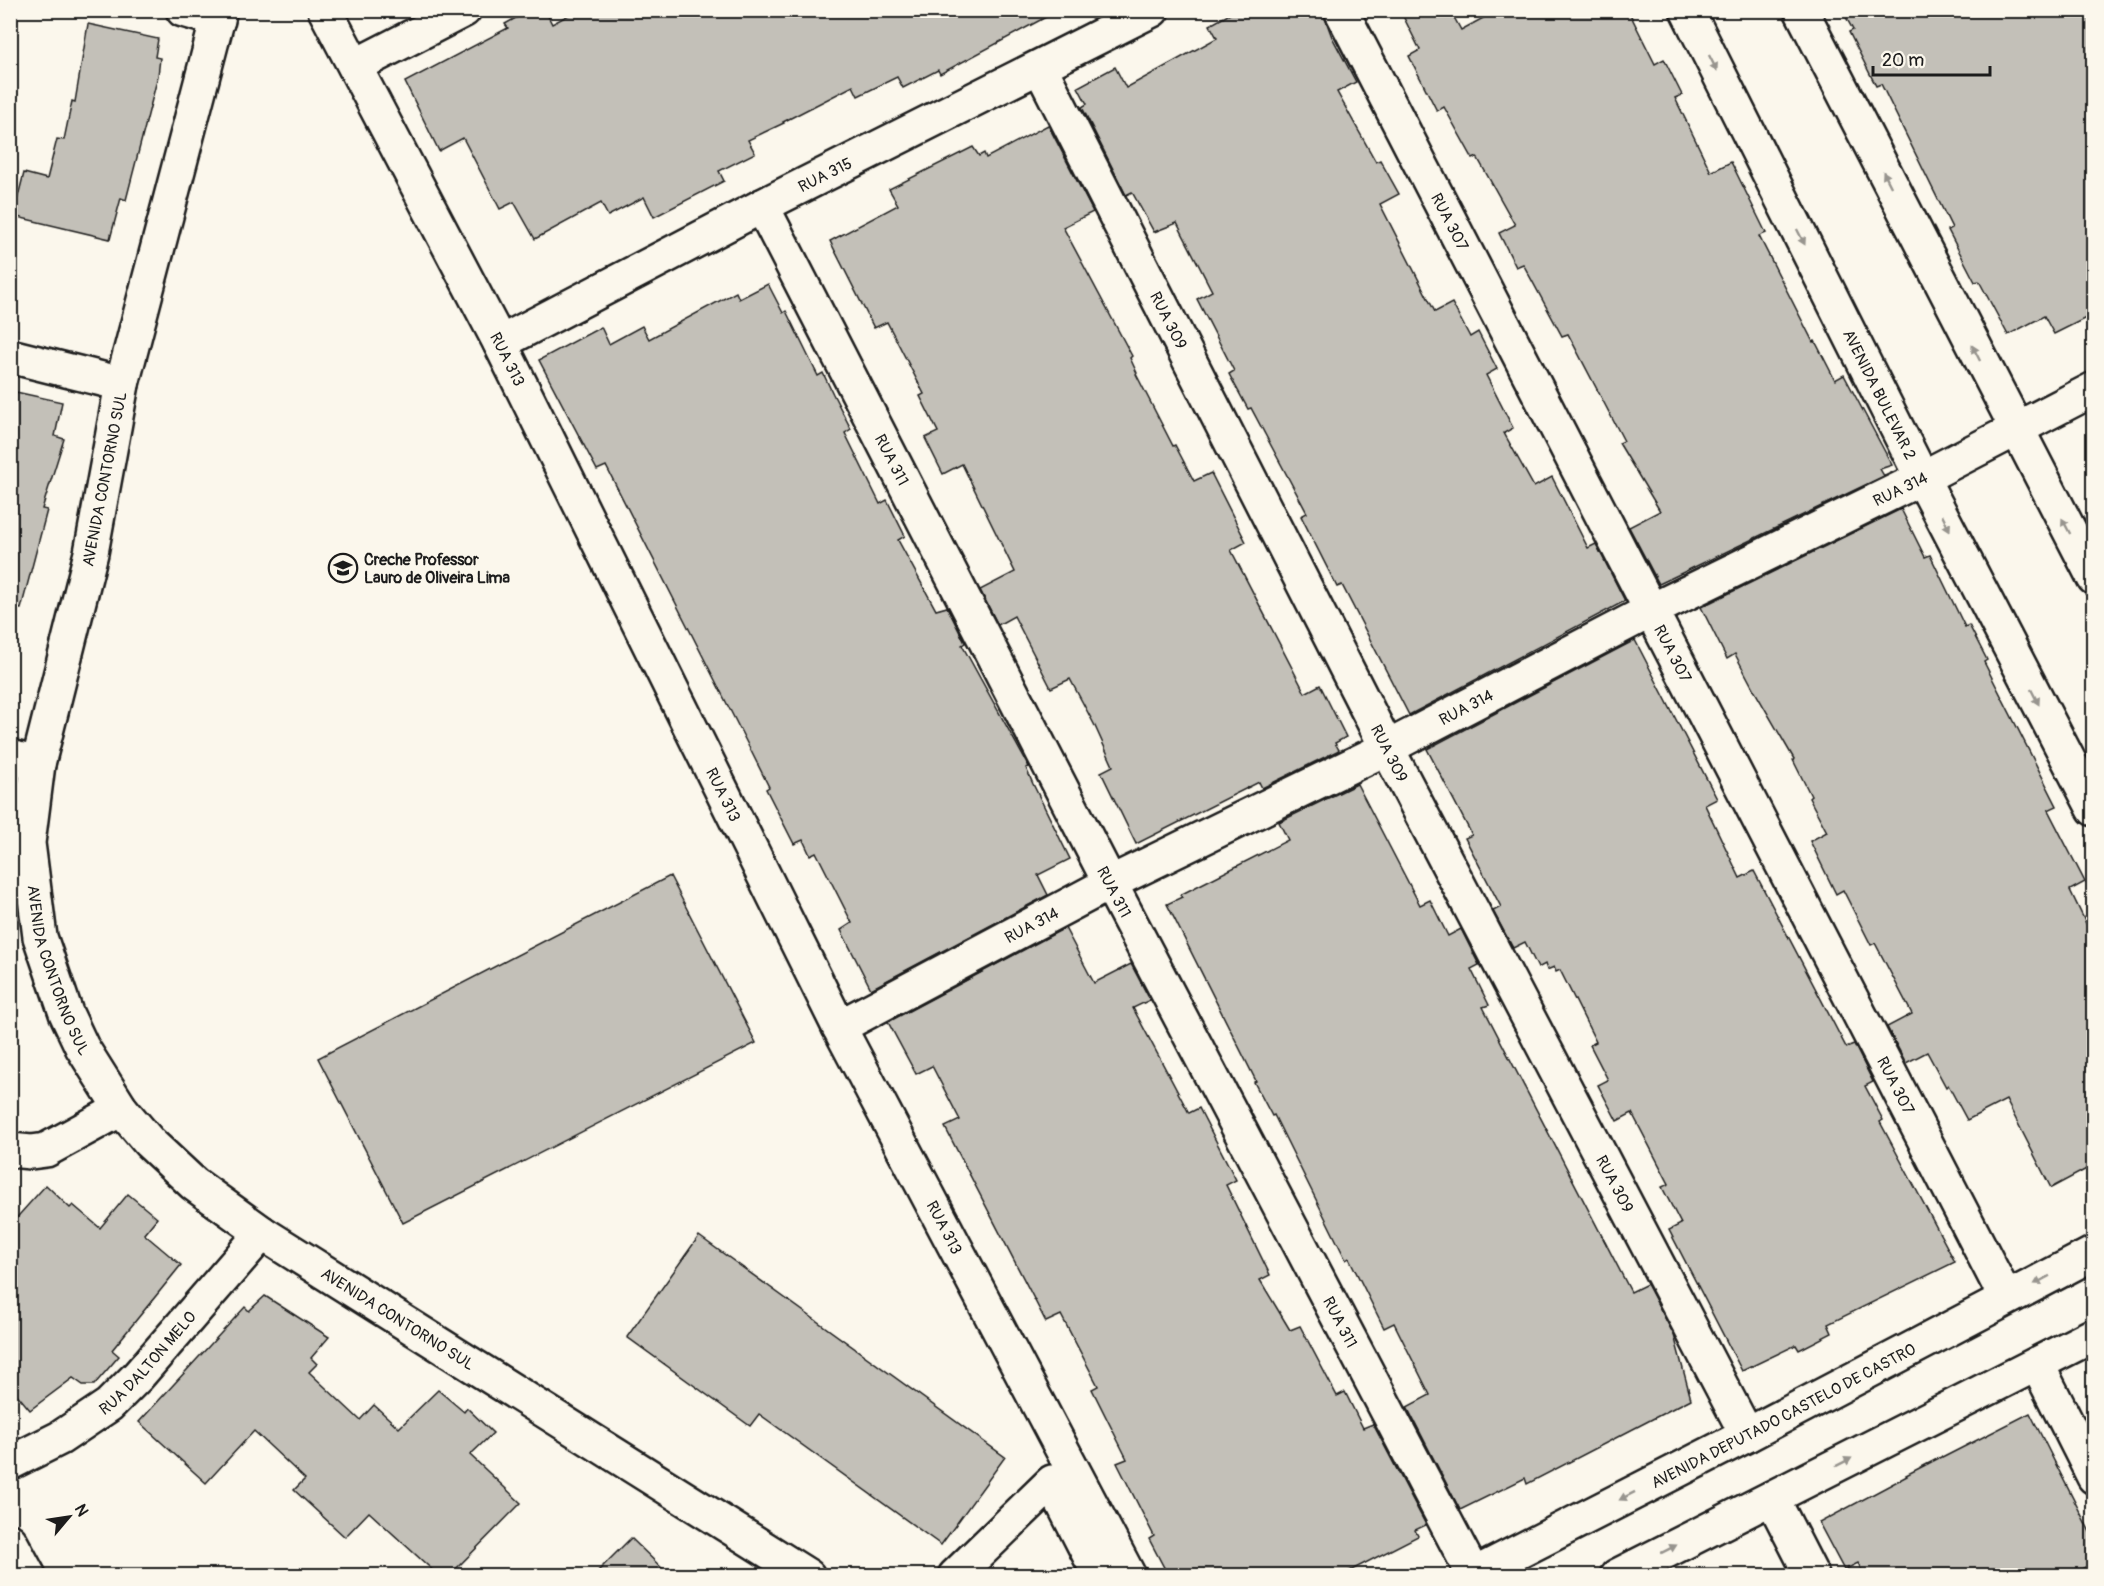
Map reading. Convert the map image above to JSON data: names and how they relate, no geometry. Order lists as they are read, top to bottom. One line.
{"streets":{"street":["RUA 315","RUA 307","RUA 309","RUA 313","AVENIDA BULEVAR 2","RUA 311","AVENIDA CONTORNO SUL","RUA 314","RUA DALTON MELO","AVENIDA DEPUTADO CASTELO DE CASTRO"]},"crossings":[["RUA 315","RUA 309"],["RUA 315","RUA 313"],["RUA 315","RUA 311"],["RUA 307","RUA 314"],["RUA 307","AVENIDA DEPUTADO CASTELO DE CASTRO"],["RUA 309","RUA 314"],["RUA 309","AVENIDA DEPUTADO CASTELO DE CASTRO"],["RUA 313","RUA 314"],["AVENIDA BULEVAR 2","RUA 314"],["RUA 311","RUA 314"],["RUA 311","AVENIDA DEPUTADO CASTELO DE CASTRO"],["AVENIDA CONTORNO SUL","RUA DALTON MELO"]],"places":{"school or university":["Creche Professor Lauro de Oliveira Lima"]},"scale_bar":"20 m","north":"top right"}
